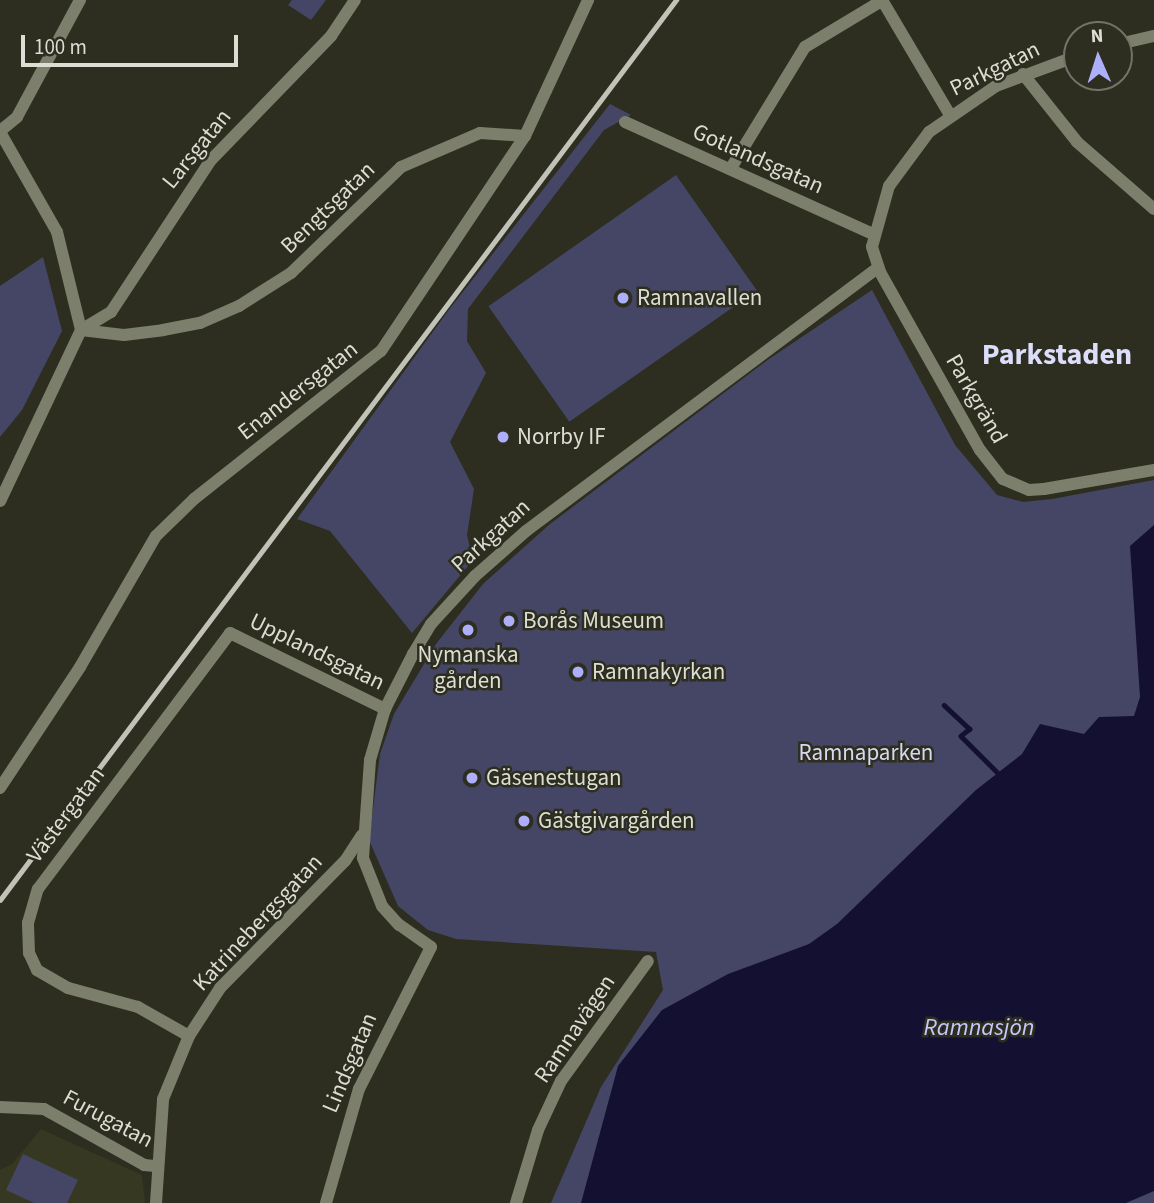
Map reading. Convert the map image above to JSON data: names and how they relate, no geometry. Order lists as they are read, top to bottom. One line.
{"streets":{"street":["Parkgatan","Larsgatan","Gotlandsgatan","Bengtsgatan","Enandersgatan","Parkgränd","Upplandsgatan","Västergatan","Katrinebergsgatan","Ramnavägen","Lindsgatan","Furugatan"]},"crossings":[["Parkgatan","Gotlandsgatan"],["Parkgatan","Parkgränd"],["Parkgatan","Upplandsgatan"],["Parkgatan","Katrinebergsgatan"],["Parkgatan","Lindsgatan"],["Larsgatan","Bengtsgatan"],["Gotlandsgatan","Parkgränd"],["Bengtsgatan","Enandersgatan"],["Upplandsgatan","Västergatan"],["Västergatan","Katrinebergsgatan"],["Katrinebergsgatan","Furugatan"]],"districts":["Parkstaden"],"water":["Ramnasjön"],"parks":["Ramnaparken"],"places":["Ramnavallen","Norrby IF","Borås Museum","Nymanska gården","Ramnakyrkan","Gäsenestugan","Gästgivargården"],"scale_bar":"100 m","north":"top"}
